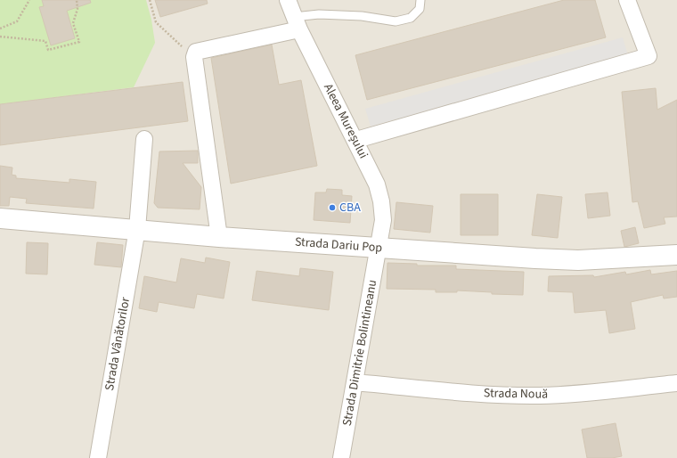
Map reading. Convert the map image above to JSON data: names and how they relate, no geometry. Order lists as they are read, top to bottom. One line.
{"streets":{"street":["Aleea Mureșului","Strada Dariu Pop","Strada Vânătorilor","Strada Dimitrie Bolintineanu","Strada Nouă"]},"crossings":[["Aleea Mureșului","Strada Dariu Pop"],["Aleea Mureșului","Strada Dimitrie Bolintineanu"],["Strada Dariu Pop","Strada Vânătorilor"],["Strada Dariu Pop","Strada Dimitrie Bolintineanu"],["Strada Dimitrie Bolintineanu","Strada Nouă"]],"places":["CBA"]}
